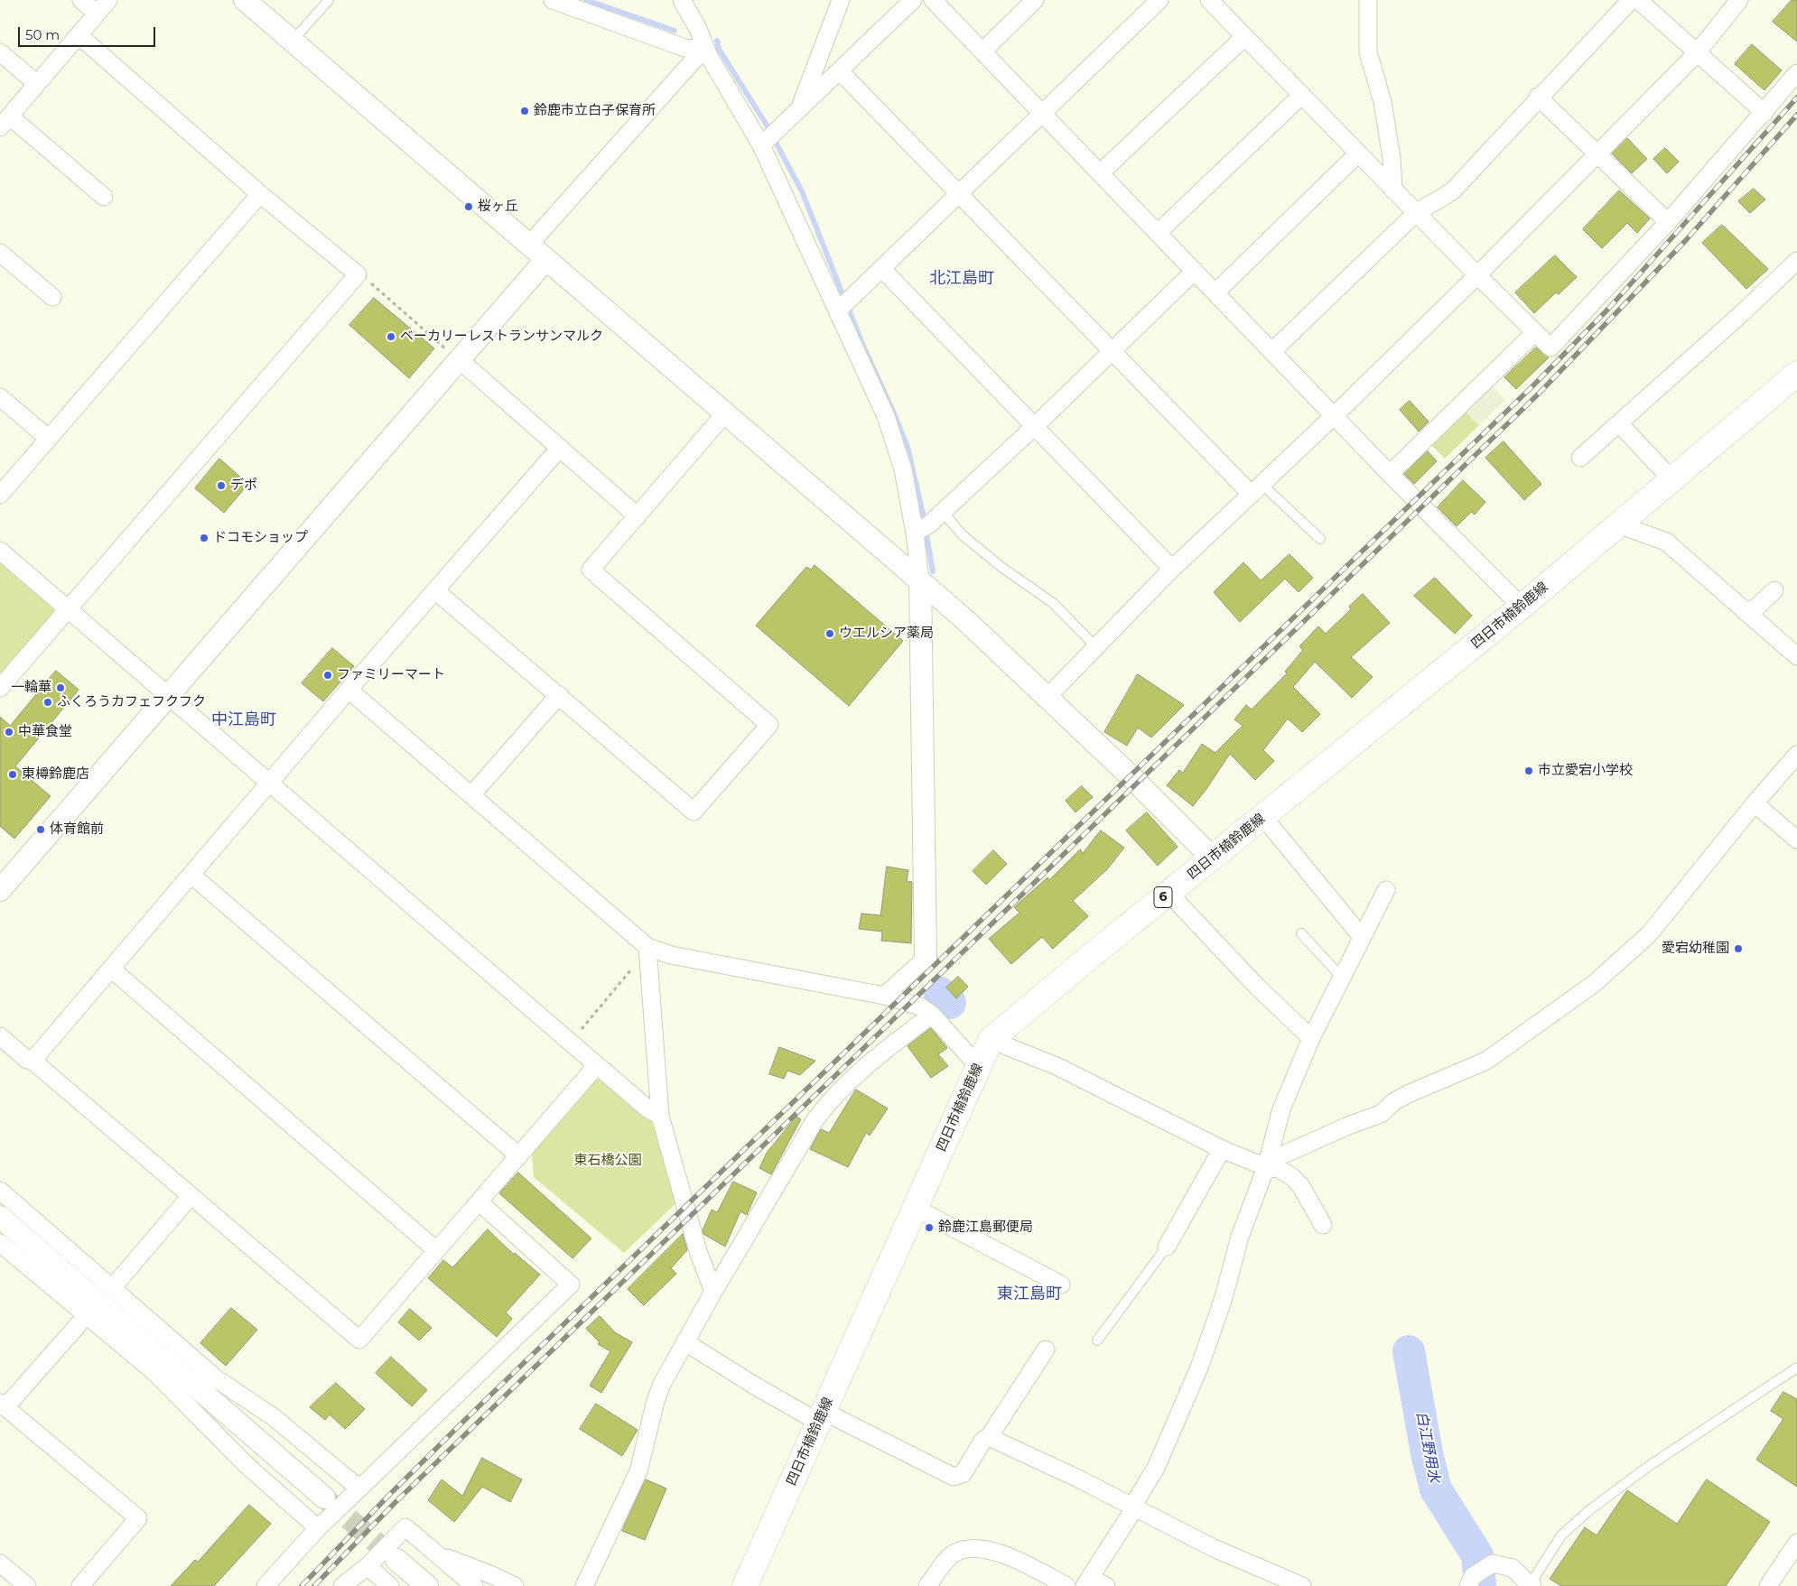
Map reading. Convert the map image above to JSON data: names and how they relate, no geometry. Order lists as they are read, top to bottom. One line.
{"streets":{"main road":["四日市楠鈴鹿線","6"]},"districts":["北江島町","中江島町","東江島町"],"water":["白江野用水"],"parks":["東石橋公園"],"places":["鈴鹿市立白子保育所","桜ヶ丘","ベーカリーレストランサンマルク","デポ","ドコモショップ","ウエルシア薬局","ファミリーマート","一輪華","ふくろうカフェフクフク","中華食堂","市立愛宕小学校","東樽鈴鹿店","体育館前","愛宕幼稚園","鈴鹿江島郵便局"],"scale_bar":"50 m"}
